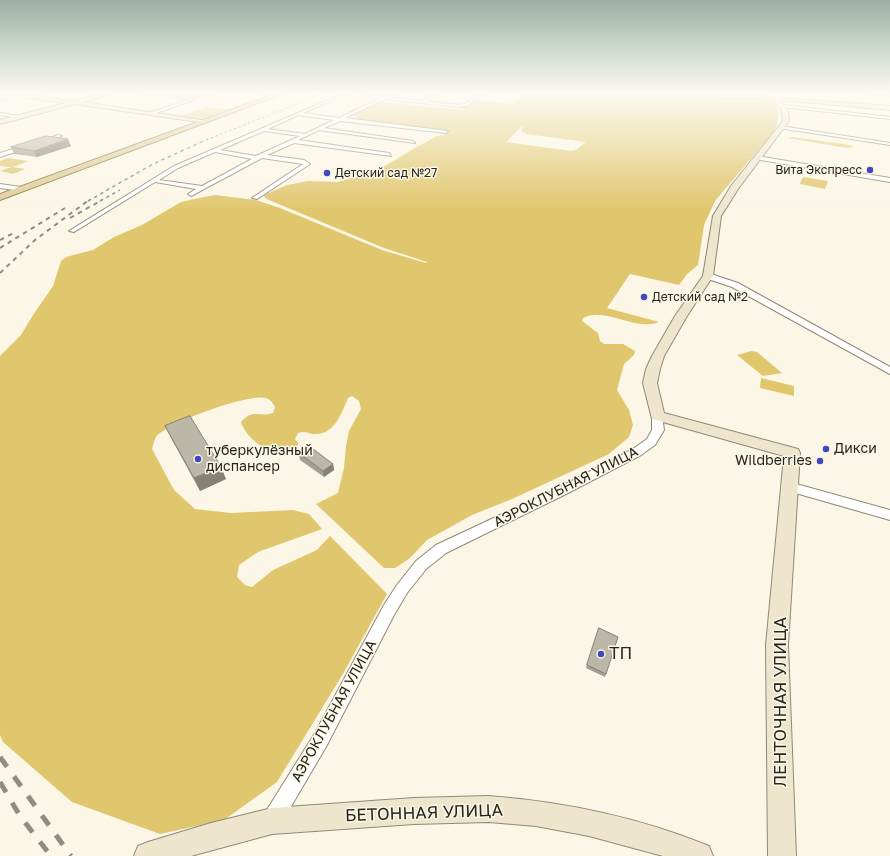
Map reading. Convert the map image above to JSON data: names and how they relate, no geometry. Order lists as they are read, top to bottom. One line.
{"streets":{"street":["АЭРОКЛУБНАЯ УЛИЦА","ЛЕНТОЧНАЯ УЛИЦА","БЕТОННАЯ УЛИЦА"]},"crossings":[["АЭРОКЛУБНАЯ УЛИЦА","ЛЕНТОЧНАЯ УЛИЦА"],["АЭРОКЛУБНАЯ УЛИЦА","БЕТОННАЯ УЛИЦА"]],"places":["Вита Экспресс","Детский сад №27","Детский сад №2","Дикси","туберкулёзный диспансер","Wildberries","ТП"]}
